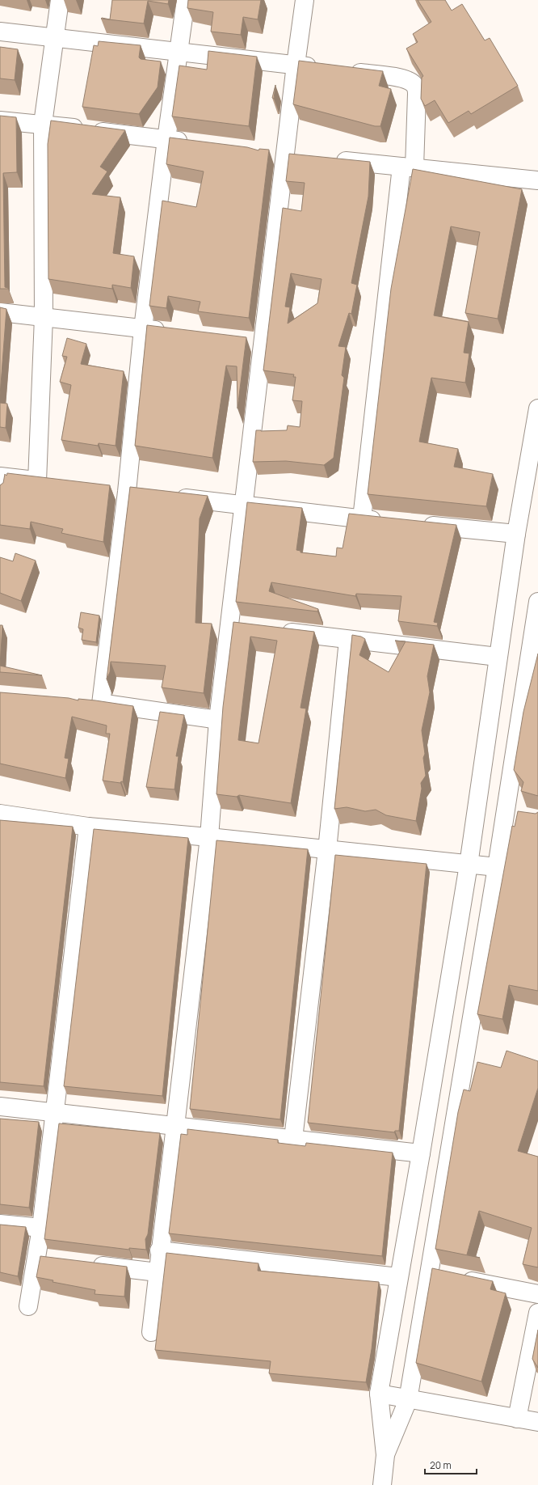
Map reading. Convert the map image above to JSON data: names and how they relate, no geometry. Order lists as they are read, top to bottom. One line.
{"scale_bar":"20 m"}
